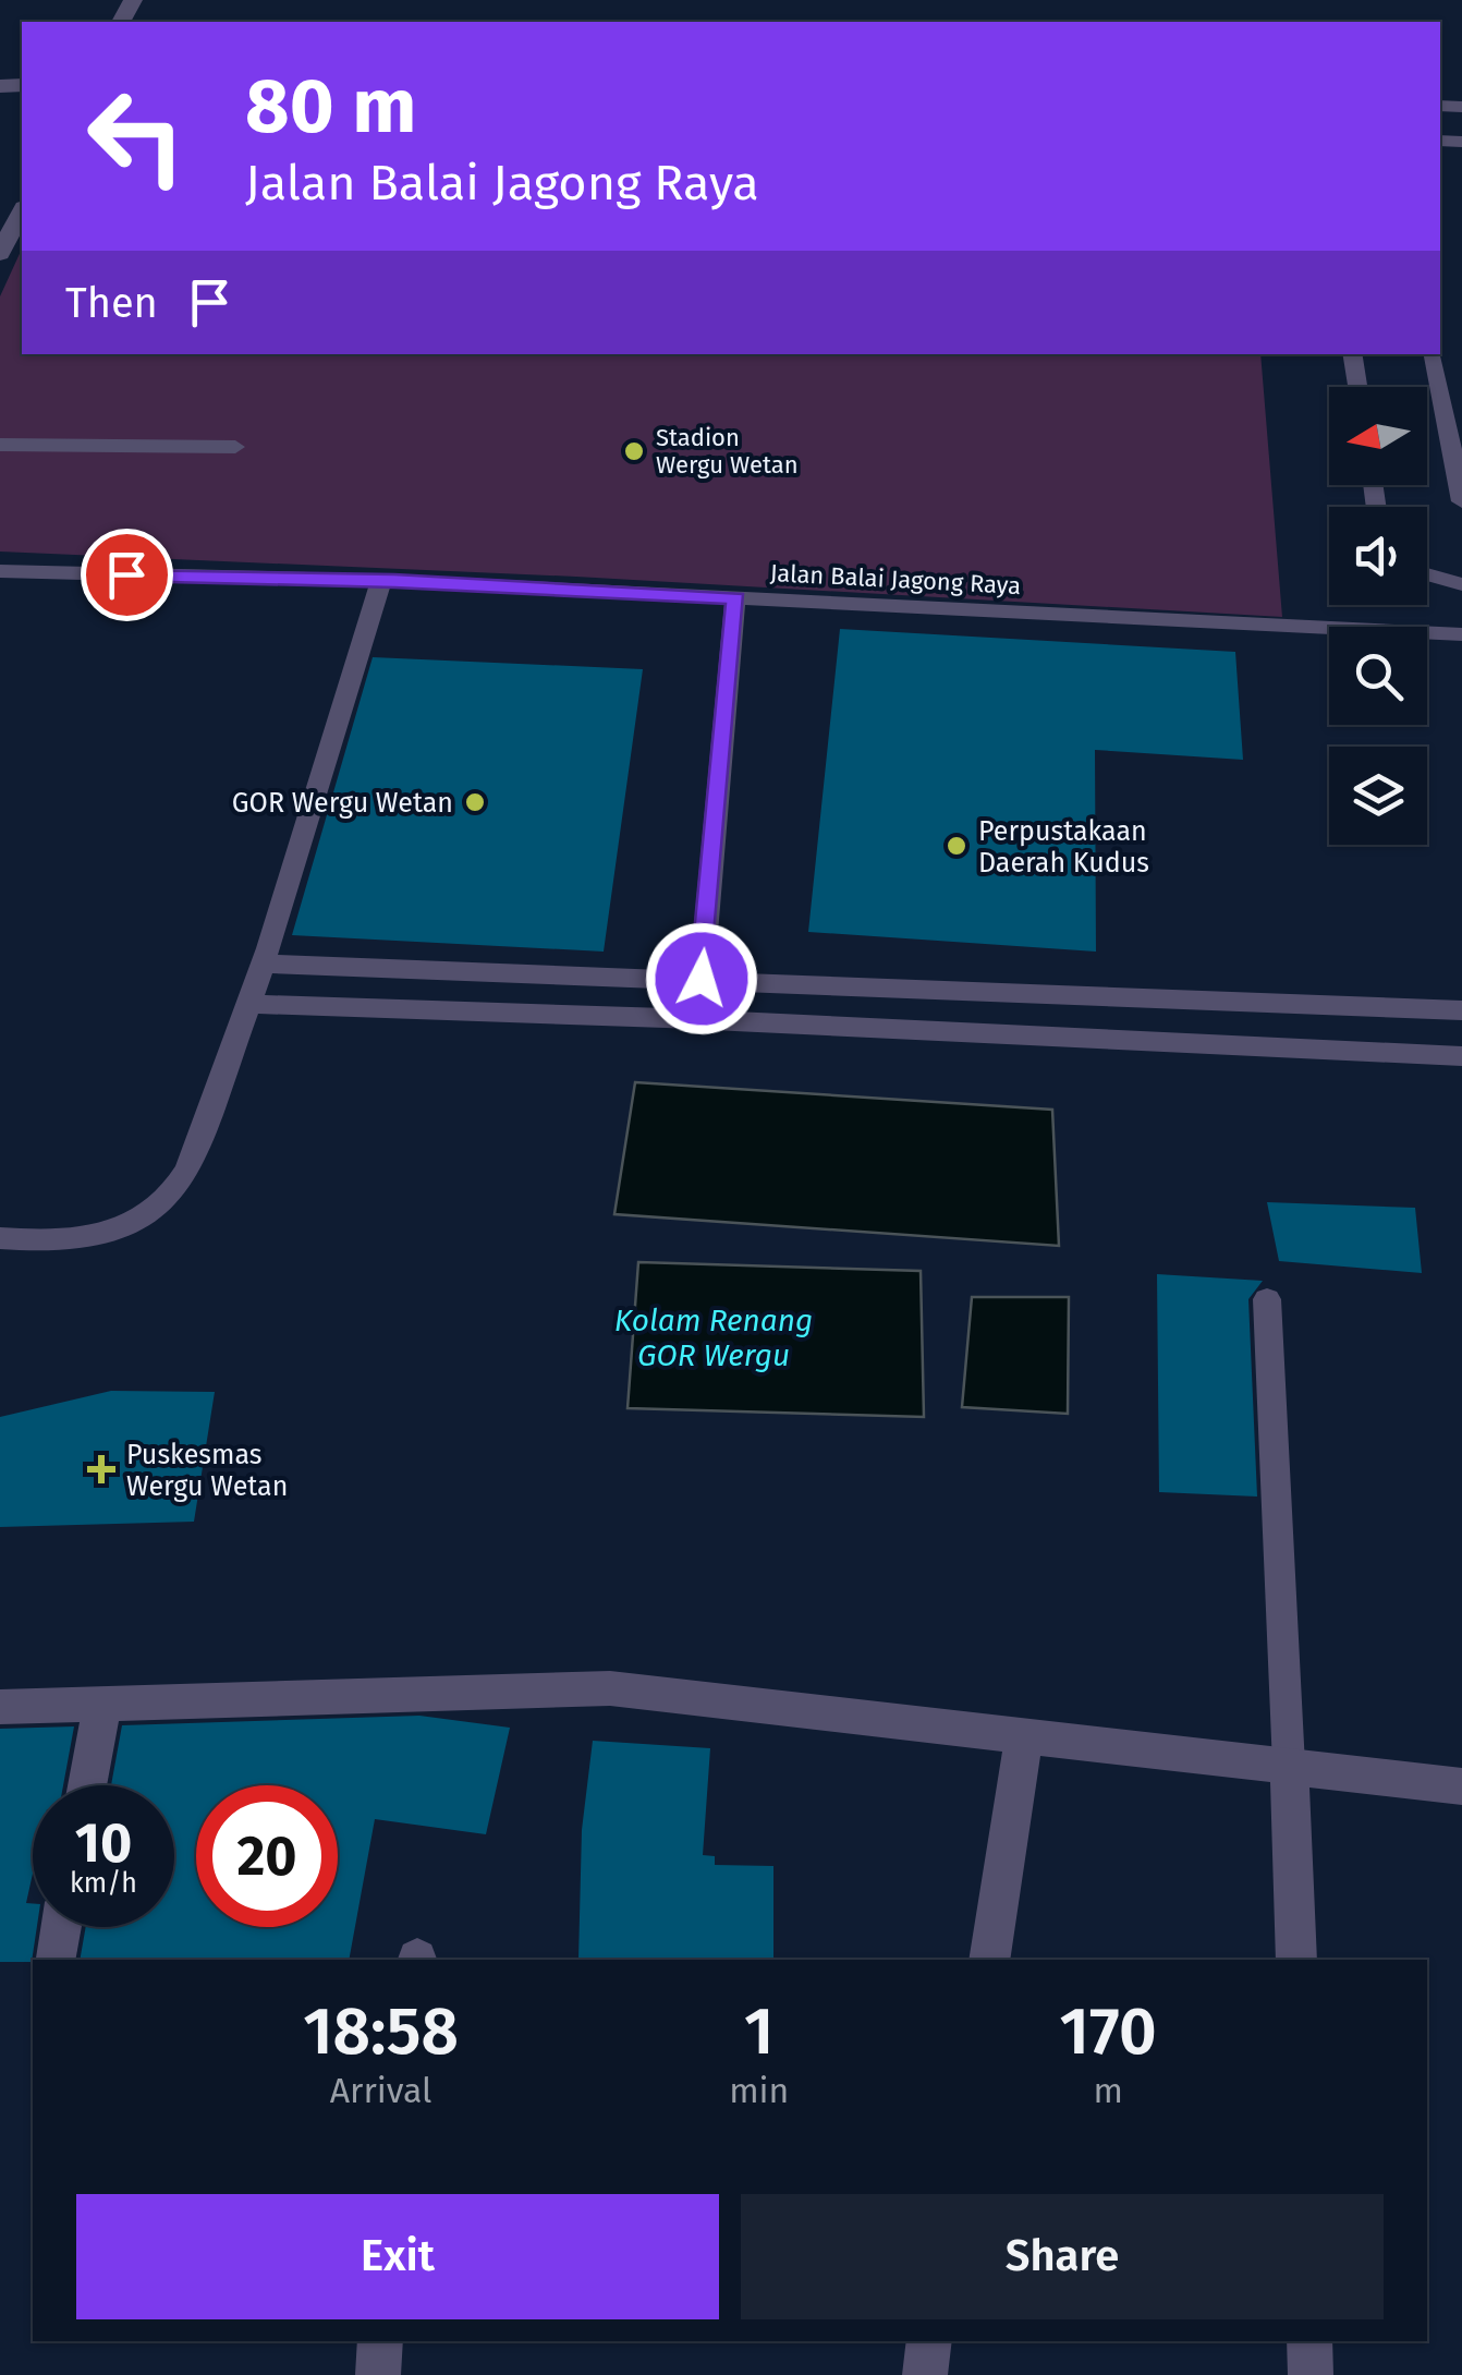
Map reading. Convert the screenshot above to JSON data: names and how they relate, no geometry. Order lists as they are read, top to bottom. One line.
{"streets":{"lane":["Jalan Balai Jagong Raya"]},"water":["Kolam Renang GOR Wergu"],"places":{"other":["Stadion Wergu Wetan","GOR Wergu Wetan","Perpustakaan Daerah Kudus"],"health":["Puskesmas Wergu Wetan"]},"north":"left","page":{"turn":["80 m","Jalan Balai Jagong Raya"],"then":"Then","speed":"10 km/h","limit":"20","eta":["18:58","Arrival","1","min","170","m"],"buttons":["Exit","Share"]}}
